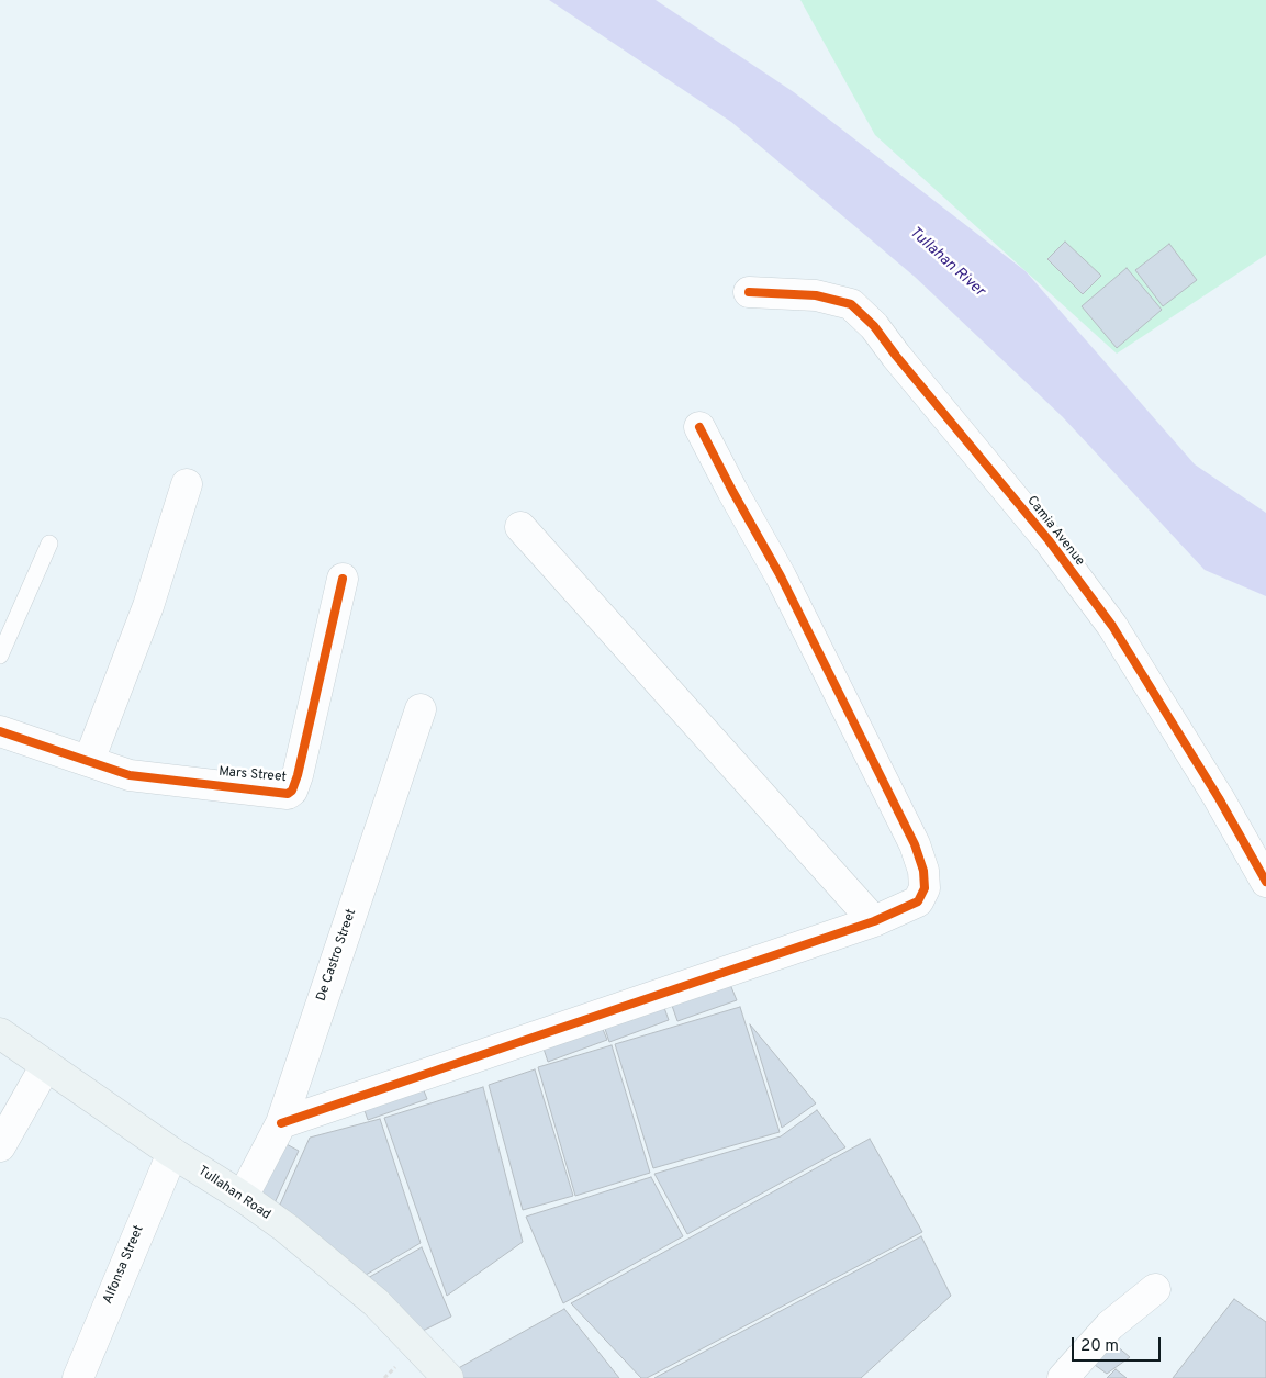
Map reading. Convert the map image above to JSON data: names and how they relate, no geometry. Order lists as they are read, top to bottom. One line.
{"streets":{"main road":["Tullahan Road"],"street":["Camia Avenue","Mars Street","De Castro Street","Alfonsa Street"]},"crossings":[["De Castro Street","Tullahan Road"],["Tullahan Road","Alfonsa Street"]],"water":["Tullahan River"],"scale_bar":"20 m"}
